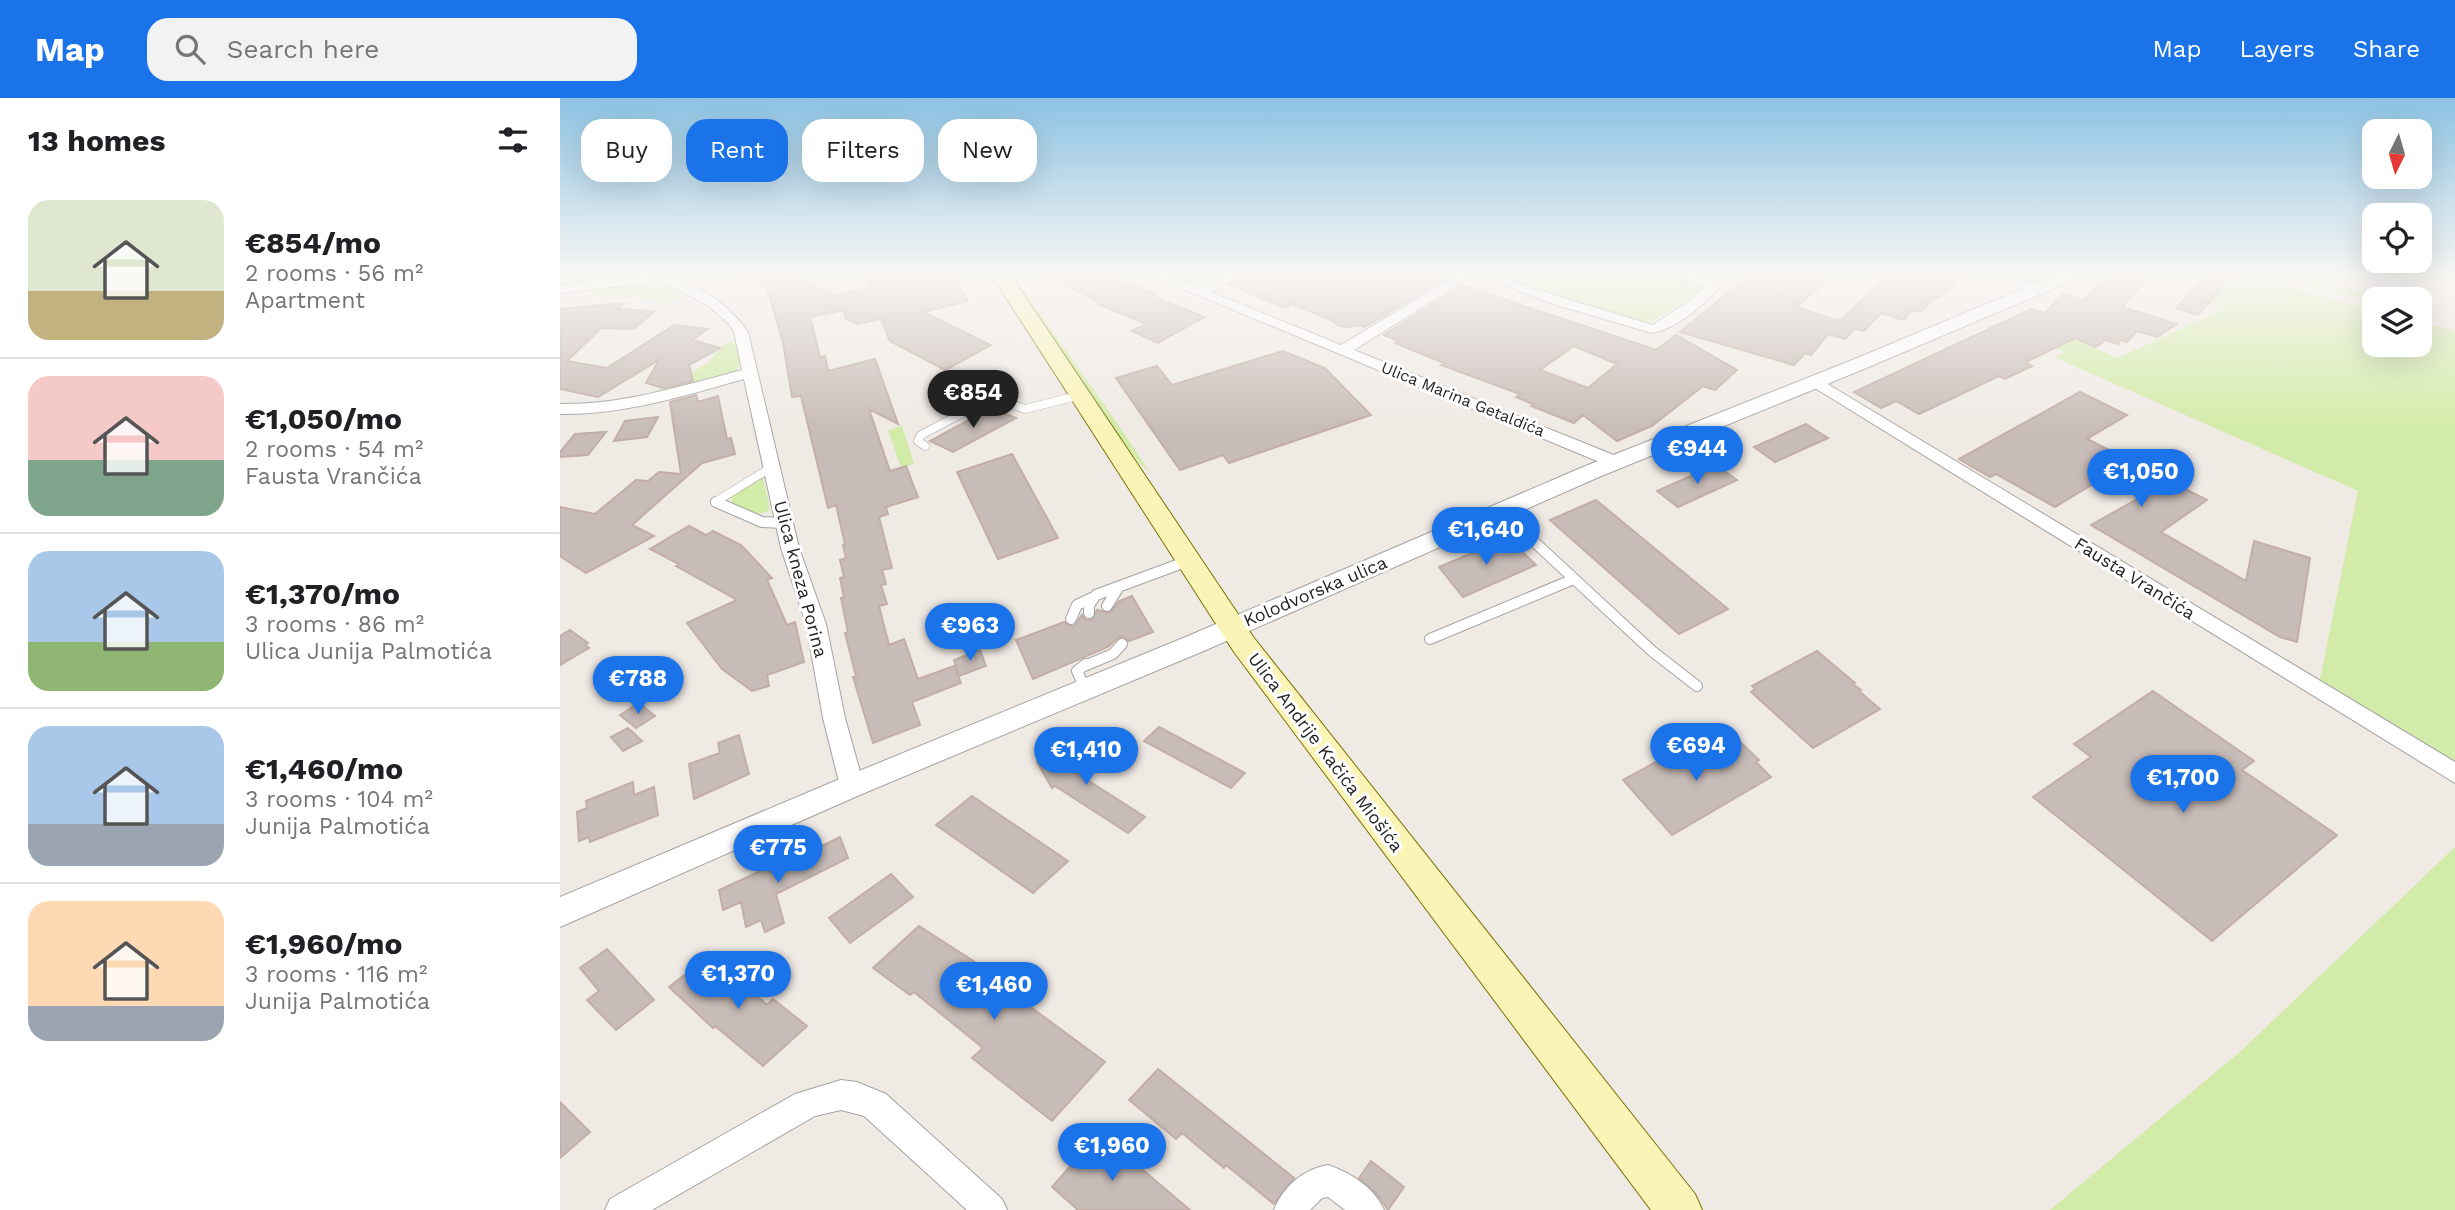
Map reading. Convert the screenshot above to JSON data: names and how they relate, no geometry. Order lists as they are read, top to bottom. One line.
{"streets":{"main road":["Ulica Andrije Kačića Miošića"],"street":["Ulica Marina Getaldića","Fausta Vrančića","Ulica kneza Porina","Kolodvorska ulica"]},"crossings":[["Ulica Marina Getaldića","Kolodvorska ulica"],["Fausta Vrančića","Kolodvorska ulica"],["Ulica kneza Porina","Kolodvorska ulica"],["Kolodvorska ulica","Ulica Andrije Kačića Miošića"]],"north":"bottom","page":{"header":"Map","search":"Search here","nav":["Map","Layers","Share"],"heading":"13 homes","chip":["Buy","Rent","Filters","New"],"list":[{"name":"€854/mo","note":"2 rooms · 56 m² · Apartment"},{"name":"€1,050/mo","note":"2 rooms · 54 m² · Fausta Vrančića"},{"name":"€1,370/mo","note":"3 rooms · 86 m² · Ulica Junija Palmotića"},{"name":"€1,460/mo","note":"3 rooms · 104 m² · Junija Palmotića"},{"name":"€1,960/mo","note":"3 rooms · 116 m² · Junija Palmotića"}],"price":["€854","€944","€1,050","€1,640","€963","€788","€694","€1,410","€1,700","€775","€1,370","€1,460","€1,960"]}}
